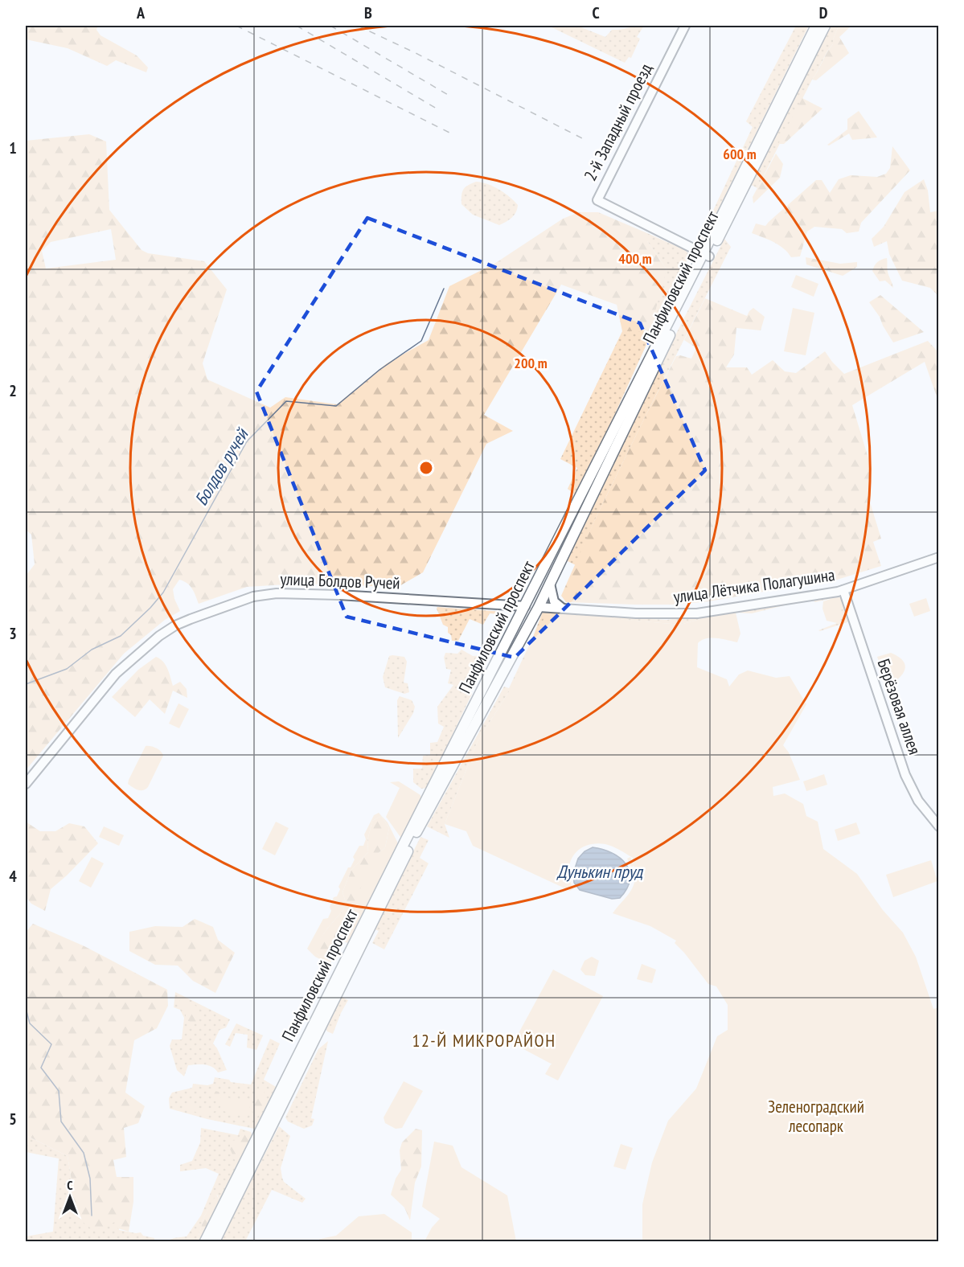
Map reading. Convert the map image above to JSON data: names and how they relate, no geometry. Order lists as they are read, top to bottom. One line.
{"streets":{"main road":["Панфиловский проспект"],"street":["2-й Западный проезд","улица Болдов Ручей","улица Лётчика Полагушина","Берёзовая аллея"]},"crossings":[["2-й Западный проезд","Панфиловский проспект"],["Панфиловский проспект","улица Болдов Ручей"],["Панфиловский проспект","улица Лётчика Полагушина"],["улица Лётчика Полагушина","Берёзовая аллея"]],"districts":["12-Й МИКРОРАЙОН"],"water":["Болдов ручей","Дунькин пруд"],"parks":["Зеленоградский лесопарк"],"north":"top","grid":{"columns":["A","B","C","D"],"rows":["1","2","3","4","5"]},"rings":["600 m","400 m","200 m"]}
